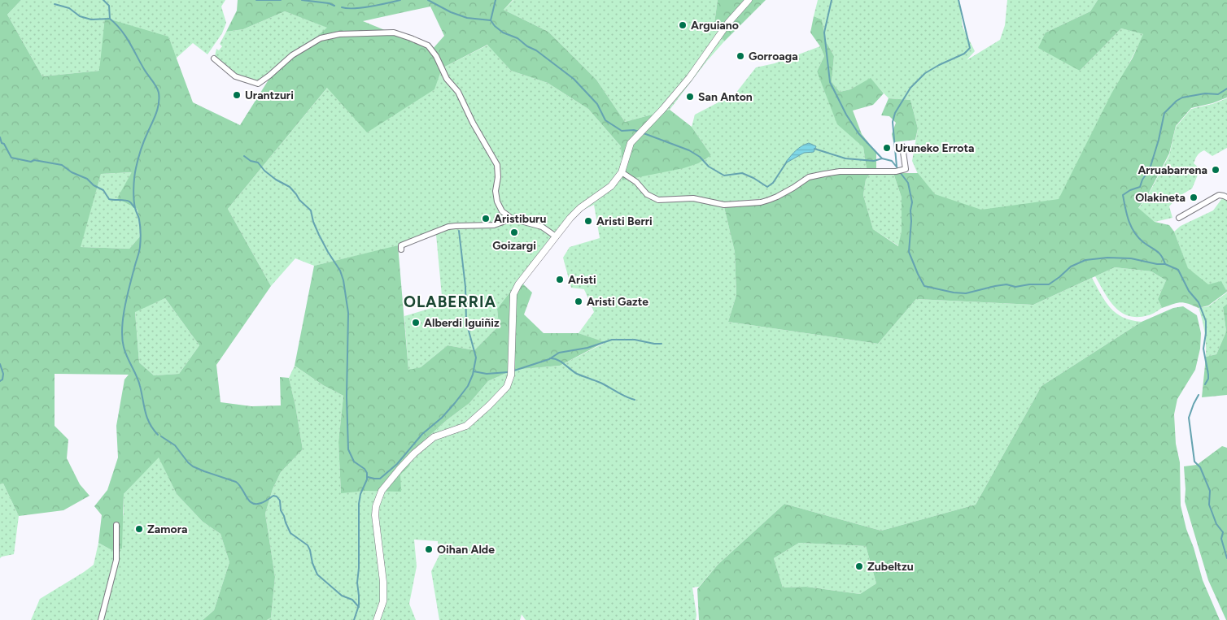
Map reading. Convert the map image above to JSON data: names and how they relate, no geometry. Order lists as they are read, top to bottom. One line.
{"districts":["OLABERRIA"],"places":["Arguiano","Gorroaga","Urantzuri","San Anton","Uruneko Errota","Arruabarrena","Olakineta","Aristiburu","Aristi Berri","Goizargi","Aristi","Aristi Gazte","Alberdi Iguiñiz","Zamora","Oihan Alde","Zubeltzu"]}
